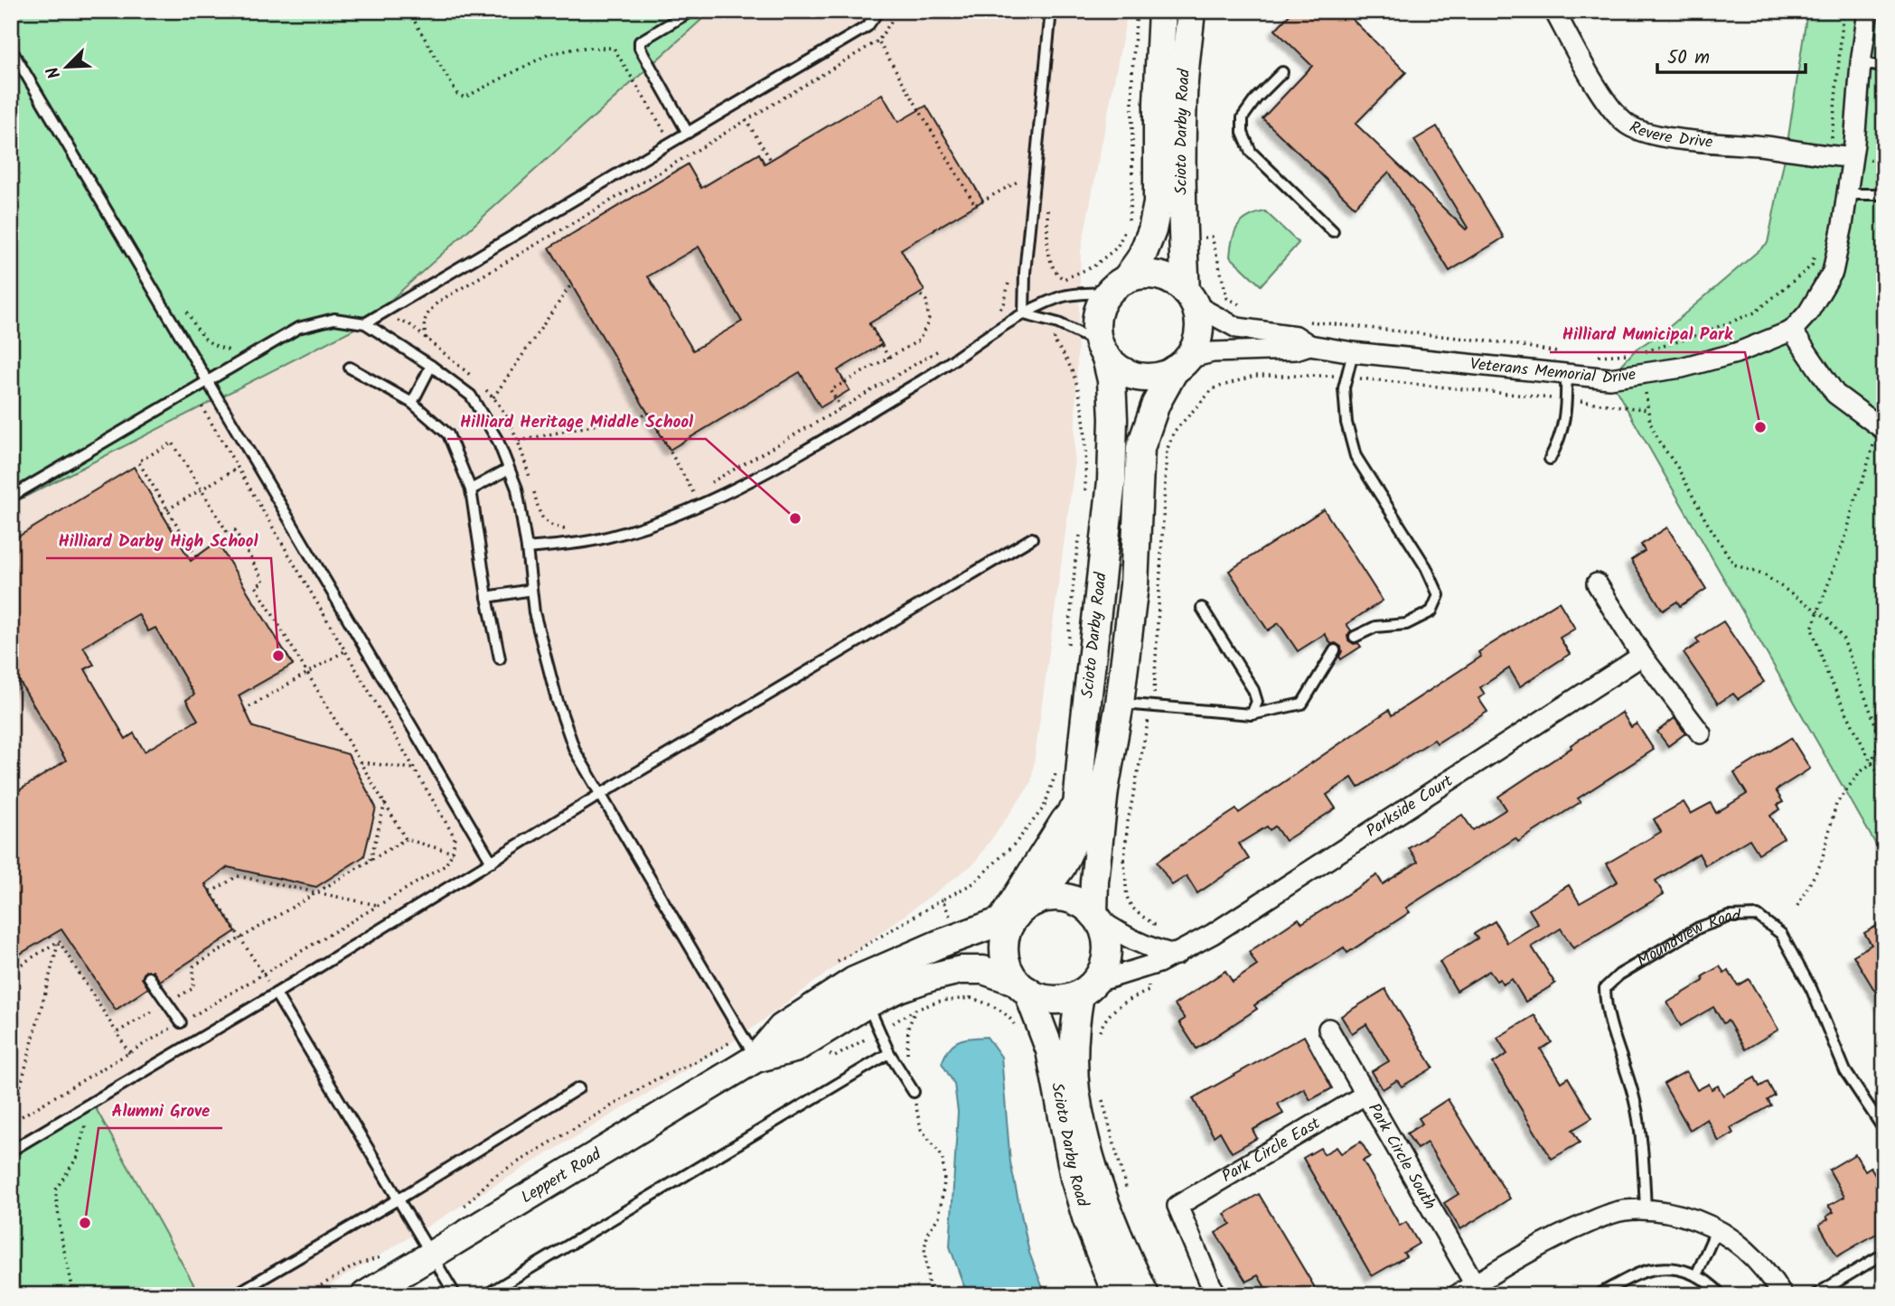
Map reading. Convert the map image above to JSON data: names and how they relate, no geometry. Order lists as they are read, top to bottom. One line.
{"streets":{"main road":["Scioto Darby Road","Leppert Road"],"street":["Revere Drive","Veterans Memorial Drive","Parkside Court","Park Circle East","Park Circle South"],"lane":["Moundview Road"]},"crossings":[["Scioto Darby Road","Veterans Memorial Drive"],["Scioto Darby Road","Parkside Court"],["Scioto Darby Road","Leppert Road"],["Revere Drive","Veterans Memorial Drive"],["Parkside Court","Leppert Road"],["Park Circle East","Park Circle South"]],"places":["Hilliard Municipal Park","Hilliard Heritage Middle School","Hilliard Darby High School","Alumni Grove"],"scale_bar":"50 m","north":"bottom left"}
